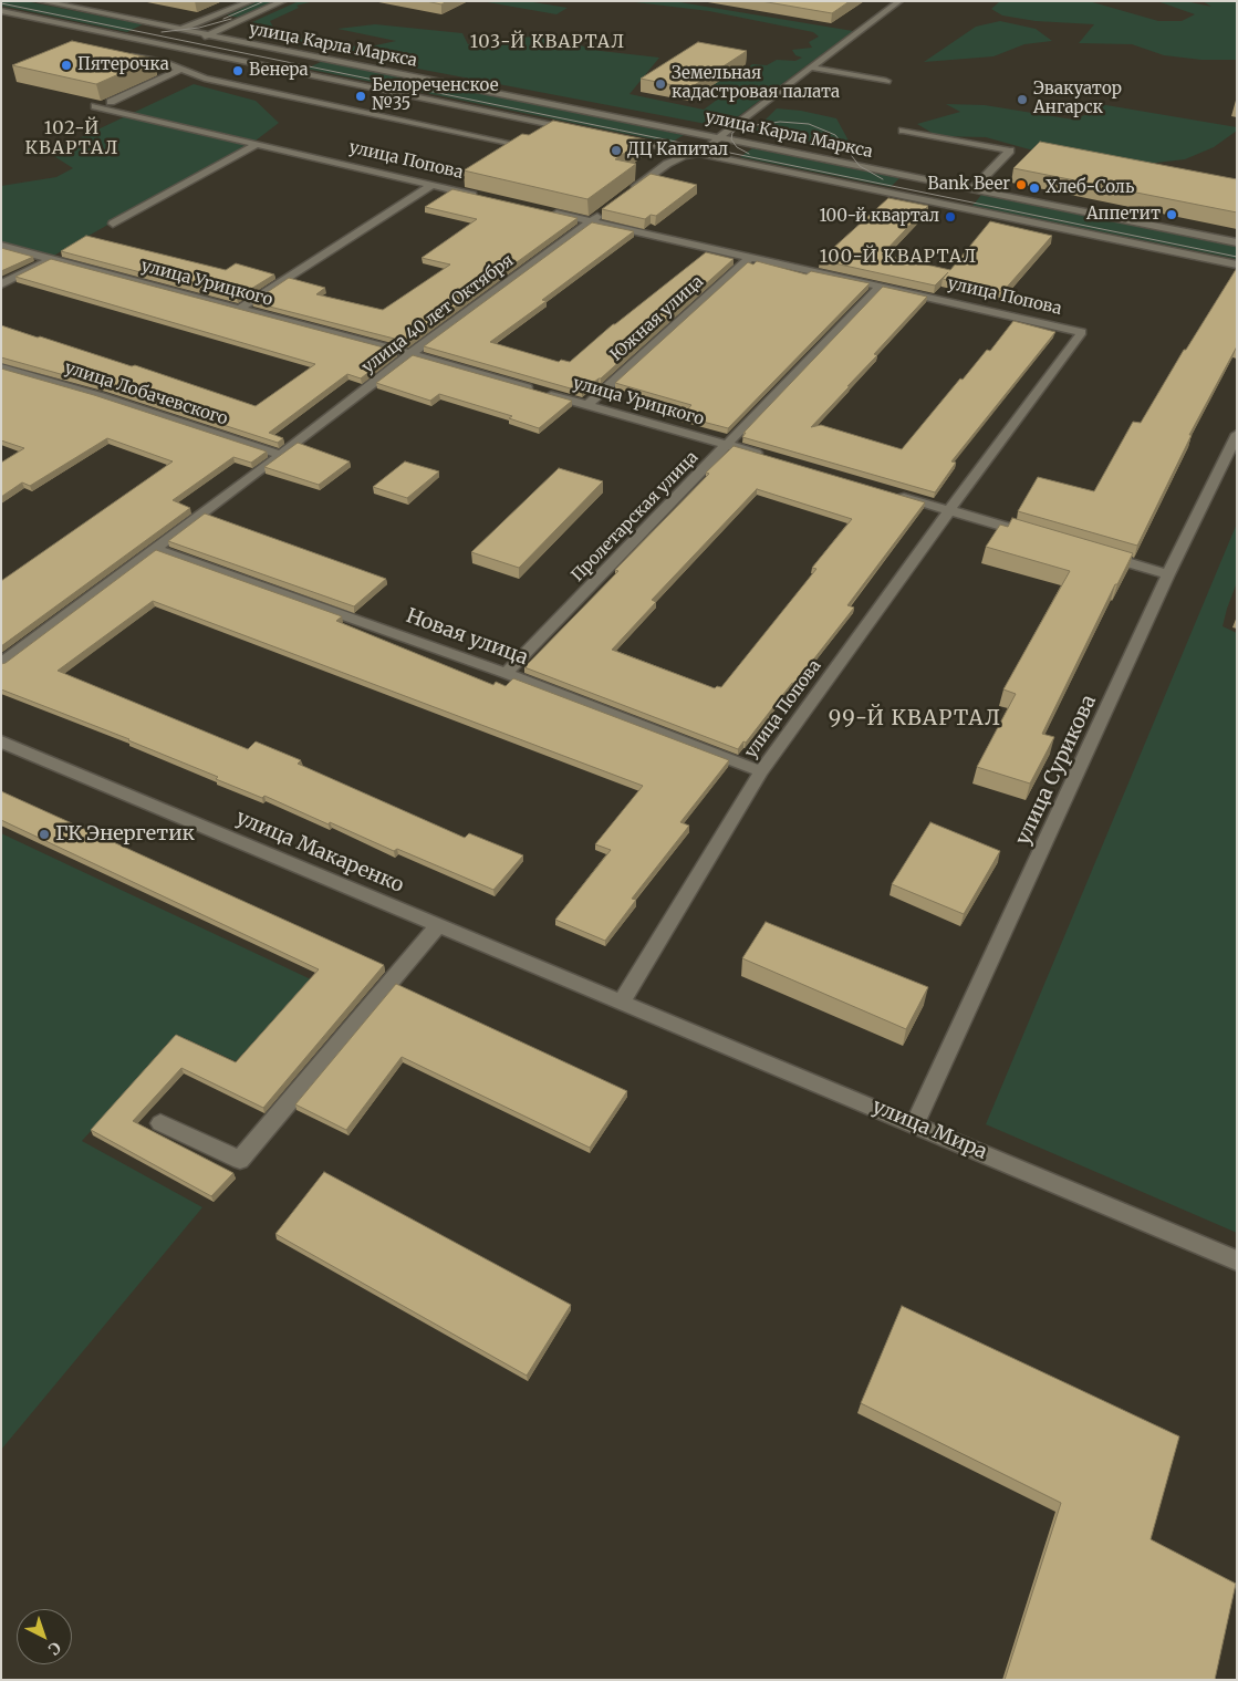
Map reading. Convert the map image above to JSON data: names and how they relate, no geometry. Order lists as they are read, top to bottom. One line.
{"streets":{"street":["улица Карла Маркса","улица Попова","улица Урицкого","улица 40 лет Октября","Южная улица","улица Лобачевского","Пролетарская улица","Новая улица","улица Сурикова","улица Макаренко","улица Мира"]},"crossings":[["улица Попова","улица 40 лет Октября"],["улица Попова","Южная улица"],["улица Попова","Пролетарская улица"],["улица Попова","Новая улица"],["улица Попова","улица Макаренко"],["улица Попова","улица Мира"],["улица Урицкого","улица 40 лет Октября"],["улица Урицкого","Южная улица"],["улица Урицкого","Пролетарская улица"],["улица 40 лет Октября","улица Лобачевского"],["улица 40 лет Октября","Новая улица"],["Пролетарская улица","Новая улица"],["улица Сурикова","улица Мира"],["улица Макаренко","улица Мира"]],"districts":["103-Й КВАРТАЛ","102-Й КВАРТАЛ","100-Й КВАРТАЛ","99-Й КВАРТАЛ"],"places":["Пятерочка","Венера","Земельная кадастровая палата","Белореченское №35","Эвакуатор Ангарск","ДЦ Капитал","Bank Beer","Хлеб-Соль","Аппетит","100-й квартал","ГК Энергетик"],"north":"bottom right"}
